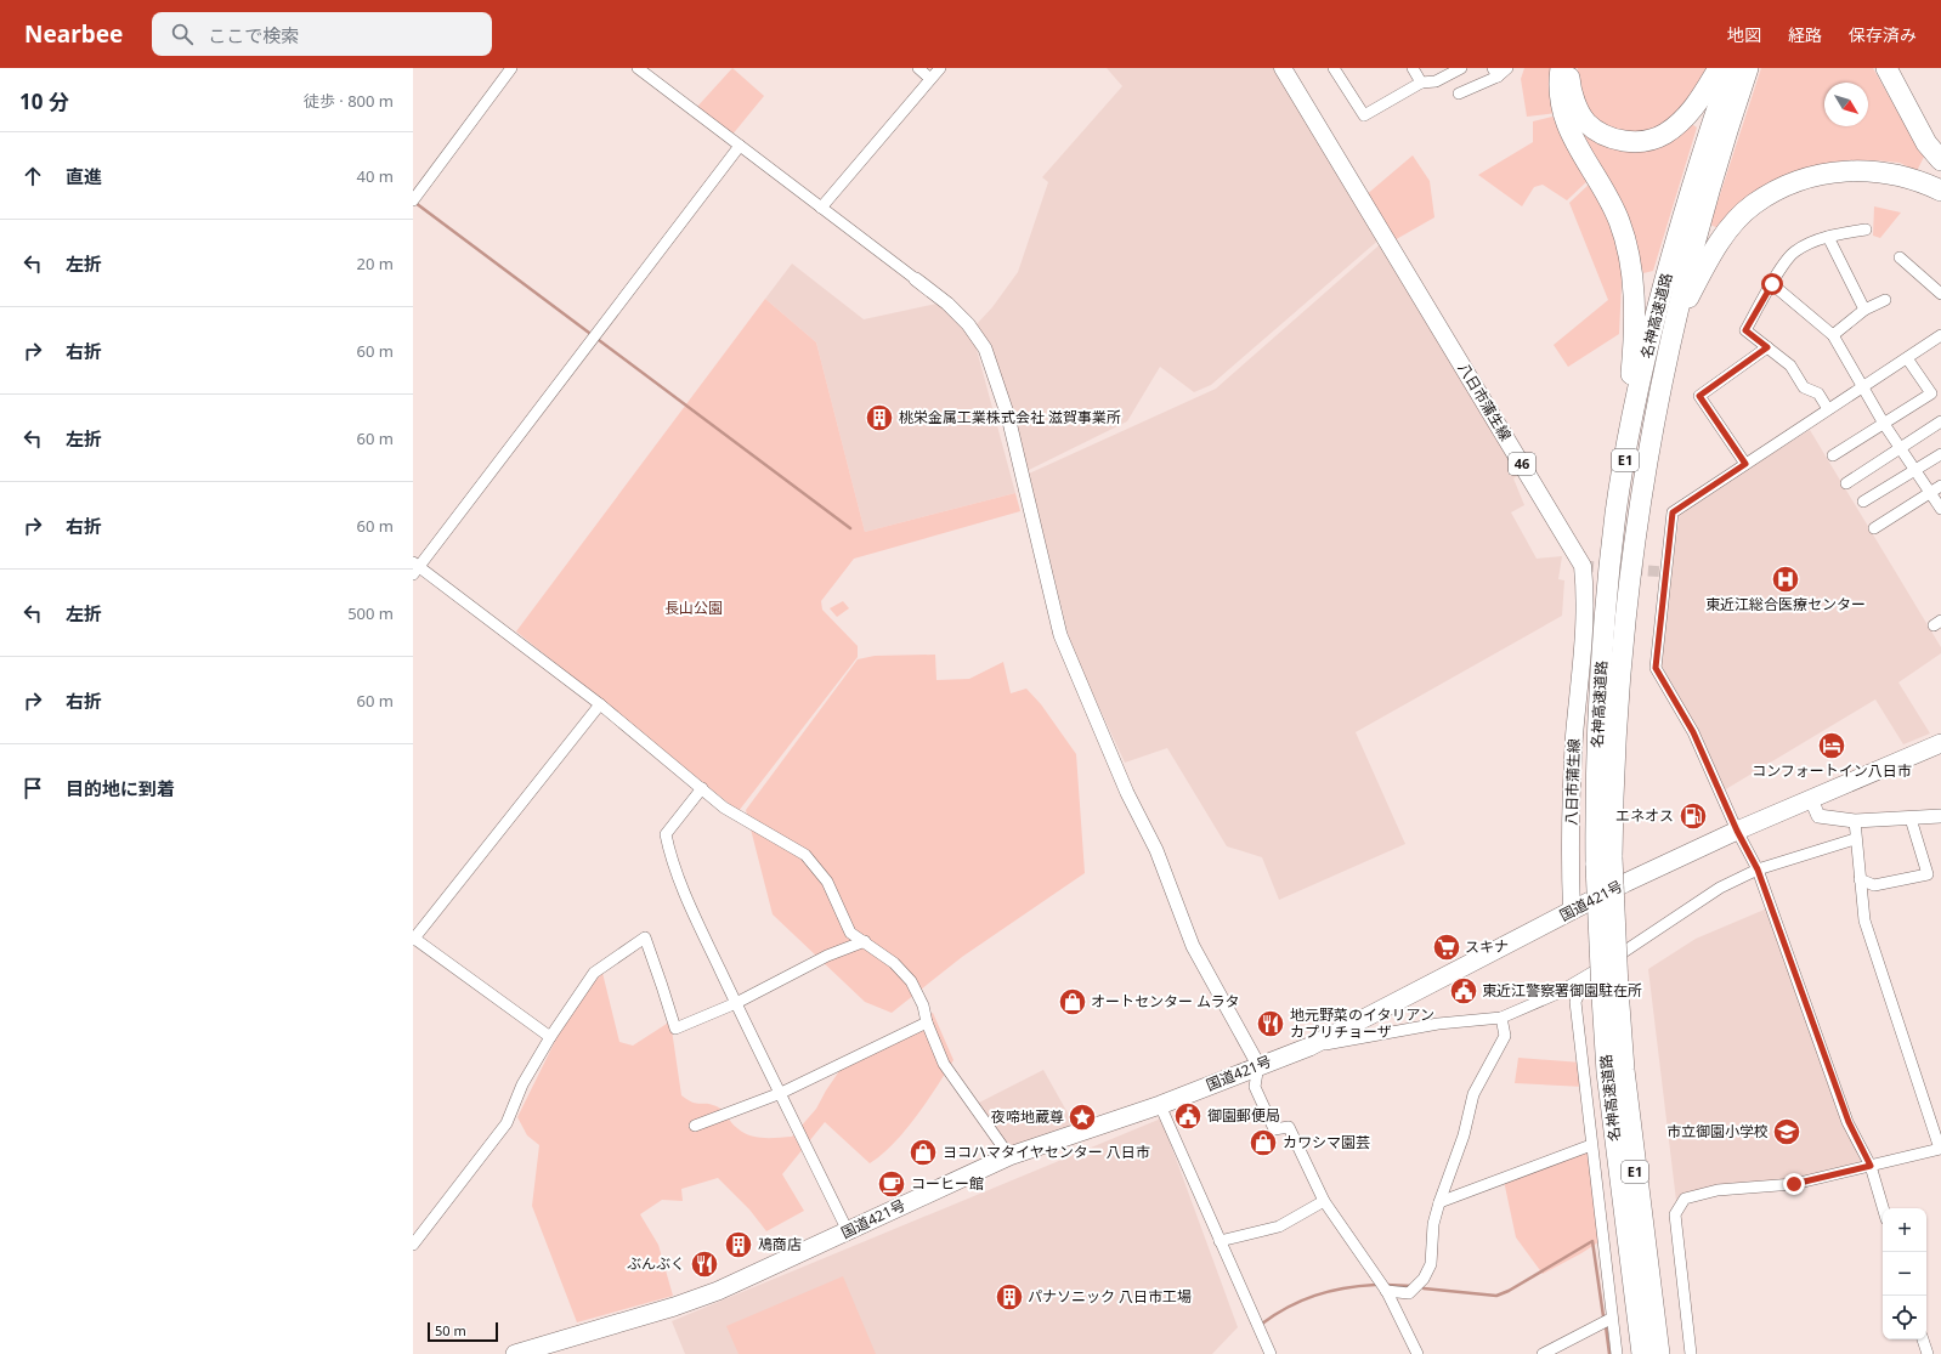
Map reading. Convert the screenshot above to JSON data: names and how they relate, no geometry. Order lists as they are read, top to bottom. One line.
{"streets":{"highway":["名神高速道路","E1","国道421号"],"main road":["八日市蒲生線","46"]},"crossings":[["八日市蒲生線","国道421号"]],"parks":["長山公園"],"places":{"building":["桃栄金属工業株式会社 滋賀事業所","鳰商店","パナソニック 八日市工場"],"hospital":["東近江総合医療センター"],"hotel":["コンフォートイン八日市"],"fuel station":["エネオス"],"supermarket":["スキナ"],"public building":["東近江警察署御園駐在所","御園郵便局"],"shop":["オートセンター ムラタ","カワシマ園芸","ヨコハマタイヤセンター 八日市"],"restaurant":["地元野菜のイタリアン カプリチョーザ","ぶんぶく"],"place":["夜啼地蔵尊"],"school or university":["市立御園小学校"],"cafe":["コーヒー館"]},"scale_bar":"50 m","north":"bottom right","page":{"header":"Nearbee","search":"ここで検索","nav":["地図","経路","保存済み"],"heading":["10 分","徒歩 · 800 m"],"list":[["直進","40 m"],["左折","20 m"],["右折","60 m"],["左折","60 m"],["右折","60 m"],["左折","500 m"],["右折","60 m"],"目的地に到着"],"map_buttons":["+","−"],"scale":"50 m"}}
